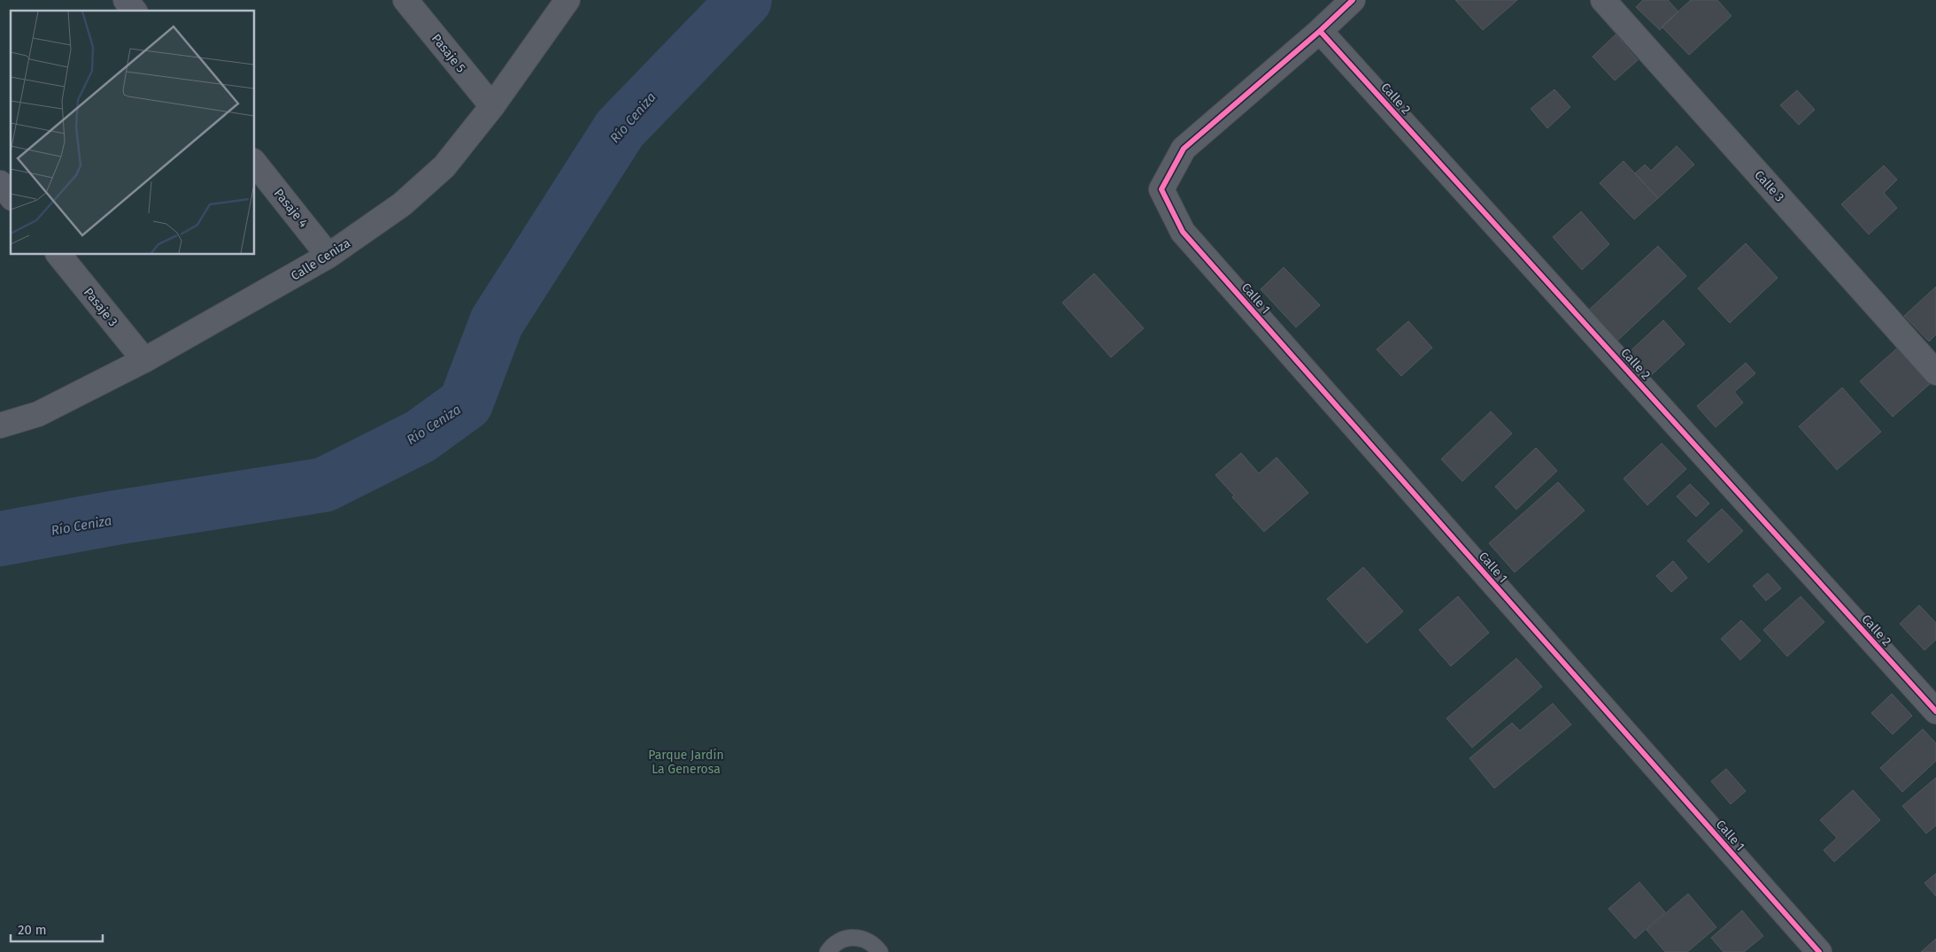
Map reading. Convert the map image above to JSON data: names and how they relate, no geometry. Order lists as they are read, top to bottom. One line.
{"streets":{"street":["Pasaje 5","Calle 2","Calle 3","Pasaje 4","Calle Ceniza","Calle 1","Pasaje 3"]},"crossings":[["Pasaje 5","Calle Ceniza"],["Calle 2","Calle 1"],["Pasaje 4","Calle Ceniza"],["Calle Ceniza","Pasaje 3"]],"water":["Río Ceniza"],"parks":["Parque Jardín La Generosa"],"scale_bar":"20 m"}
